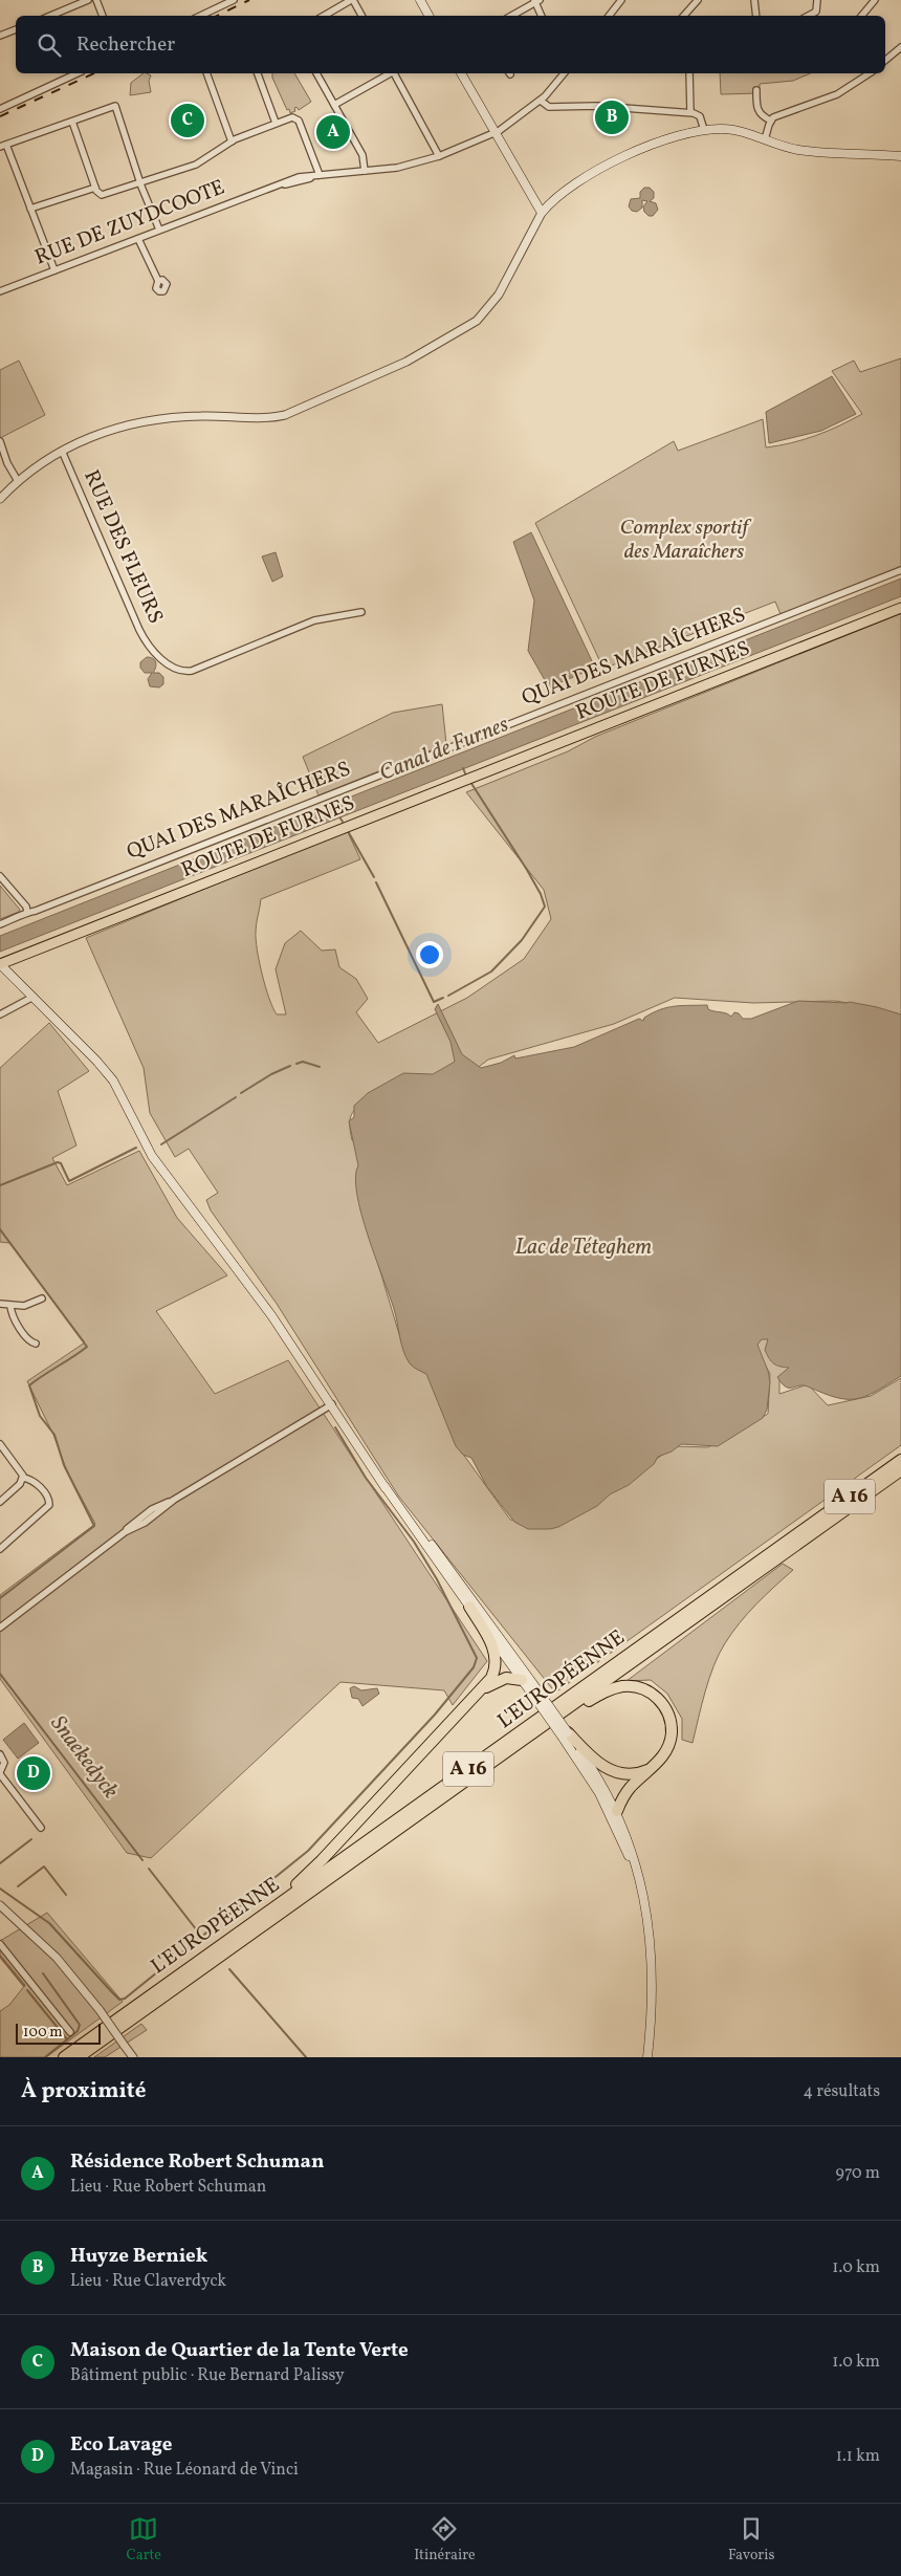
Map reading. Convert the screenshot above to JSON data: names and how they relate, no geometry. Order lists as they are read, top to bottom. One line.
{"streets":{"highway":["A 16","L'EUROPÉENNE"],"main road":["ROUTE DE FURNES"],"street":["RUE DE ZUYDCOOTE","RUE DES FLEURS","QUAI DES MARAÎCHERS"]},"water":["Canal de Furnes","Lac de Téteghem","Snaekedyck"],"parks":["Complex sportif des Maraîchers"],"scale_bar":"100 m","page":{"search":"Rechercher","pins":["B","C","A","D"],"scale":"100 m","heading":["À proximité","4 résultats"],"list":[{"mark":"A","name":"Résidence Robert Schuman","note":"Lieu · Rue Robert Schuman","value":"970 m"},{"mark":"B","name":"Huyze Berniek","note":"Lieu · Rue Claverdyck","value":"1.0 km"},{"mark":"C","name":"Maison de Quartier de la Tente Verte","note":"Bâtiment public · Rue Bernard Palissy","value":"1.0 km"},{"mark":"D","name":"Eco Lavage","note":"Magasin · Rue Léonard de Vinci","value":"1.1 km"}],"nav":["Carte","Itinéraire","Favoris"]}}
